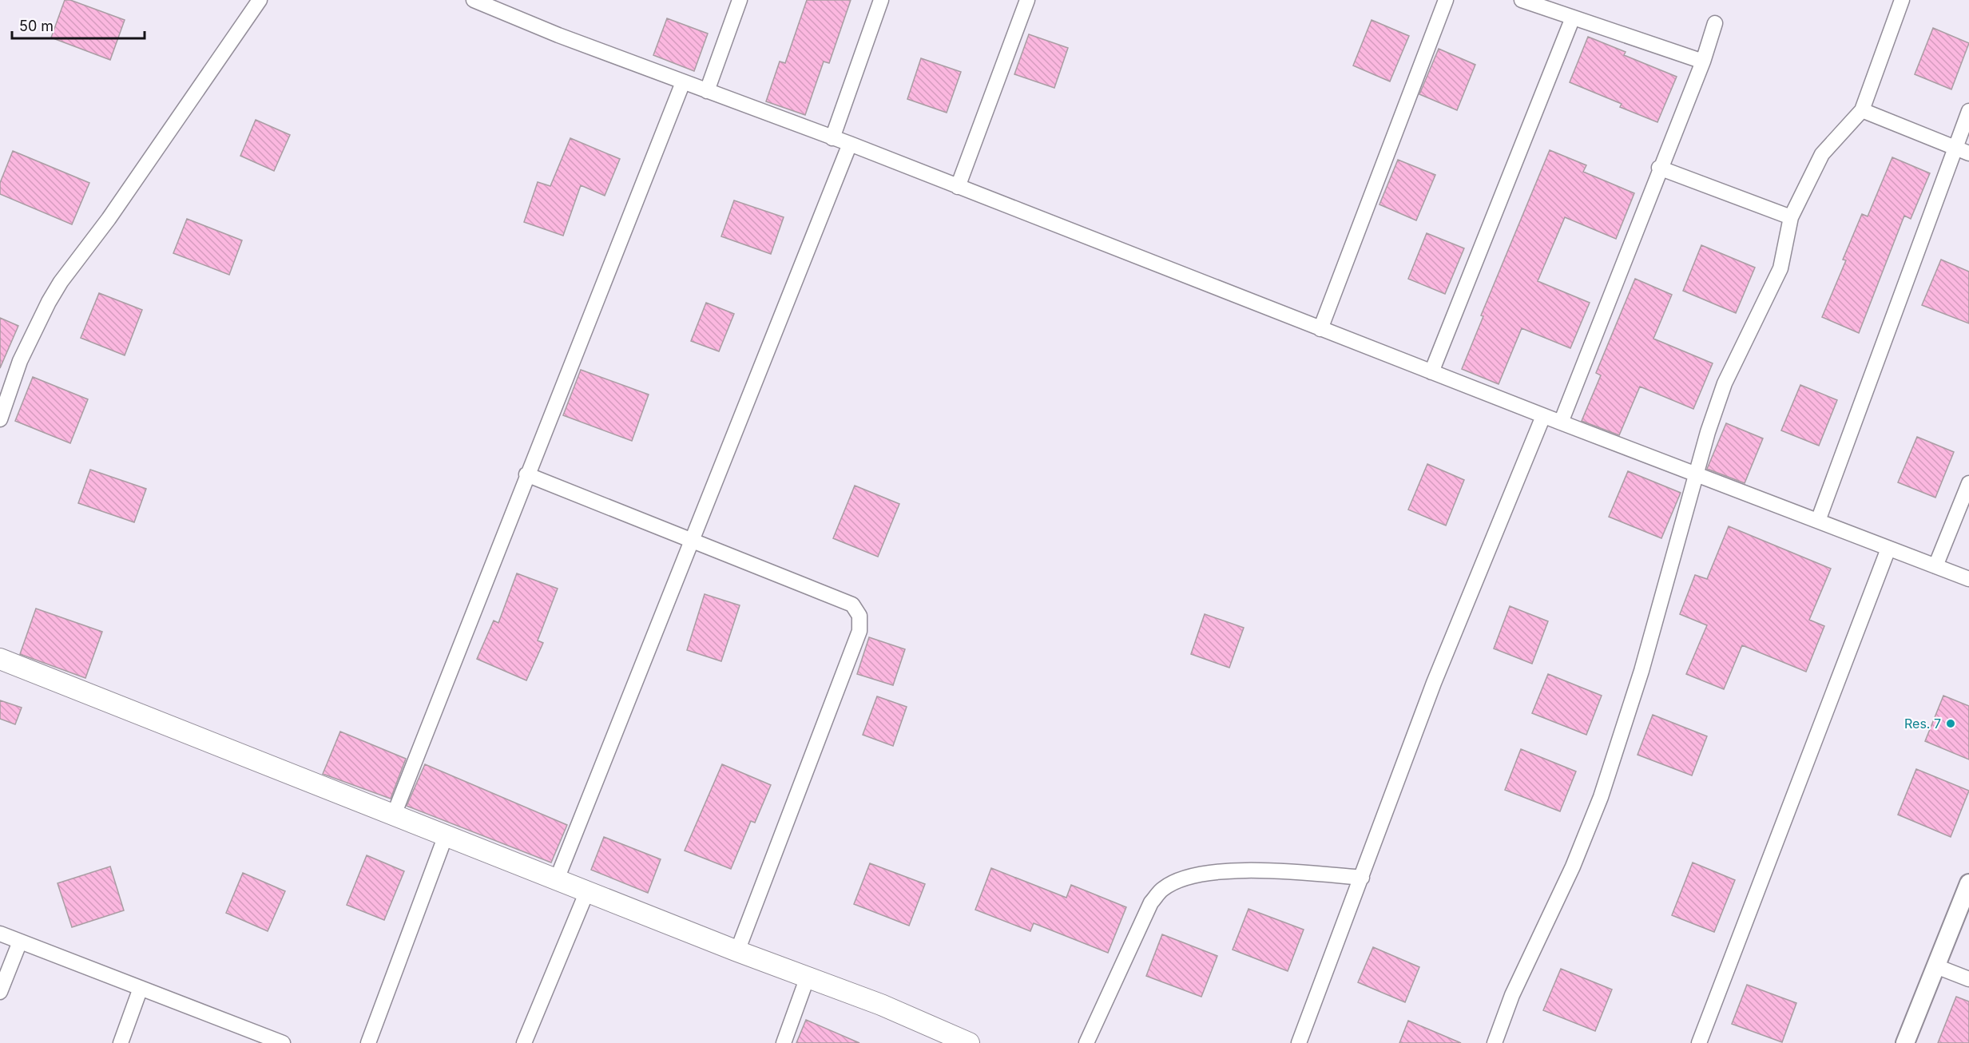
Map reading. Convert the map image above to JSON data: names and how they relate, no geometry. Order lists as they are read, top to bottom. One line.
{"places":["Res. 7"],"scale_bar":"50 m"}
